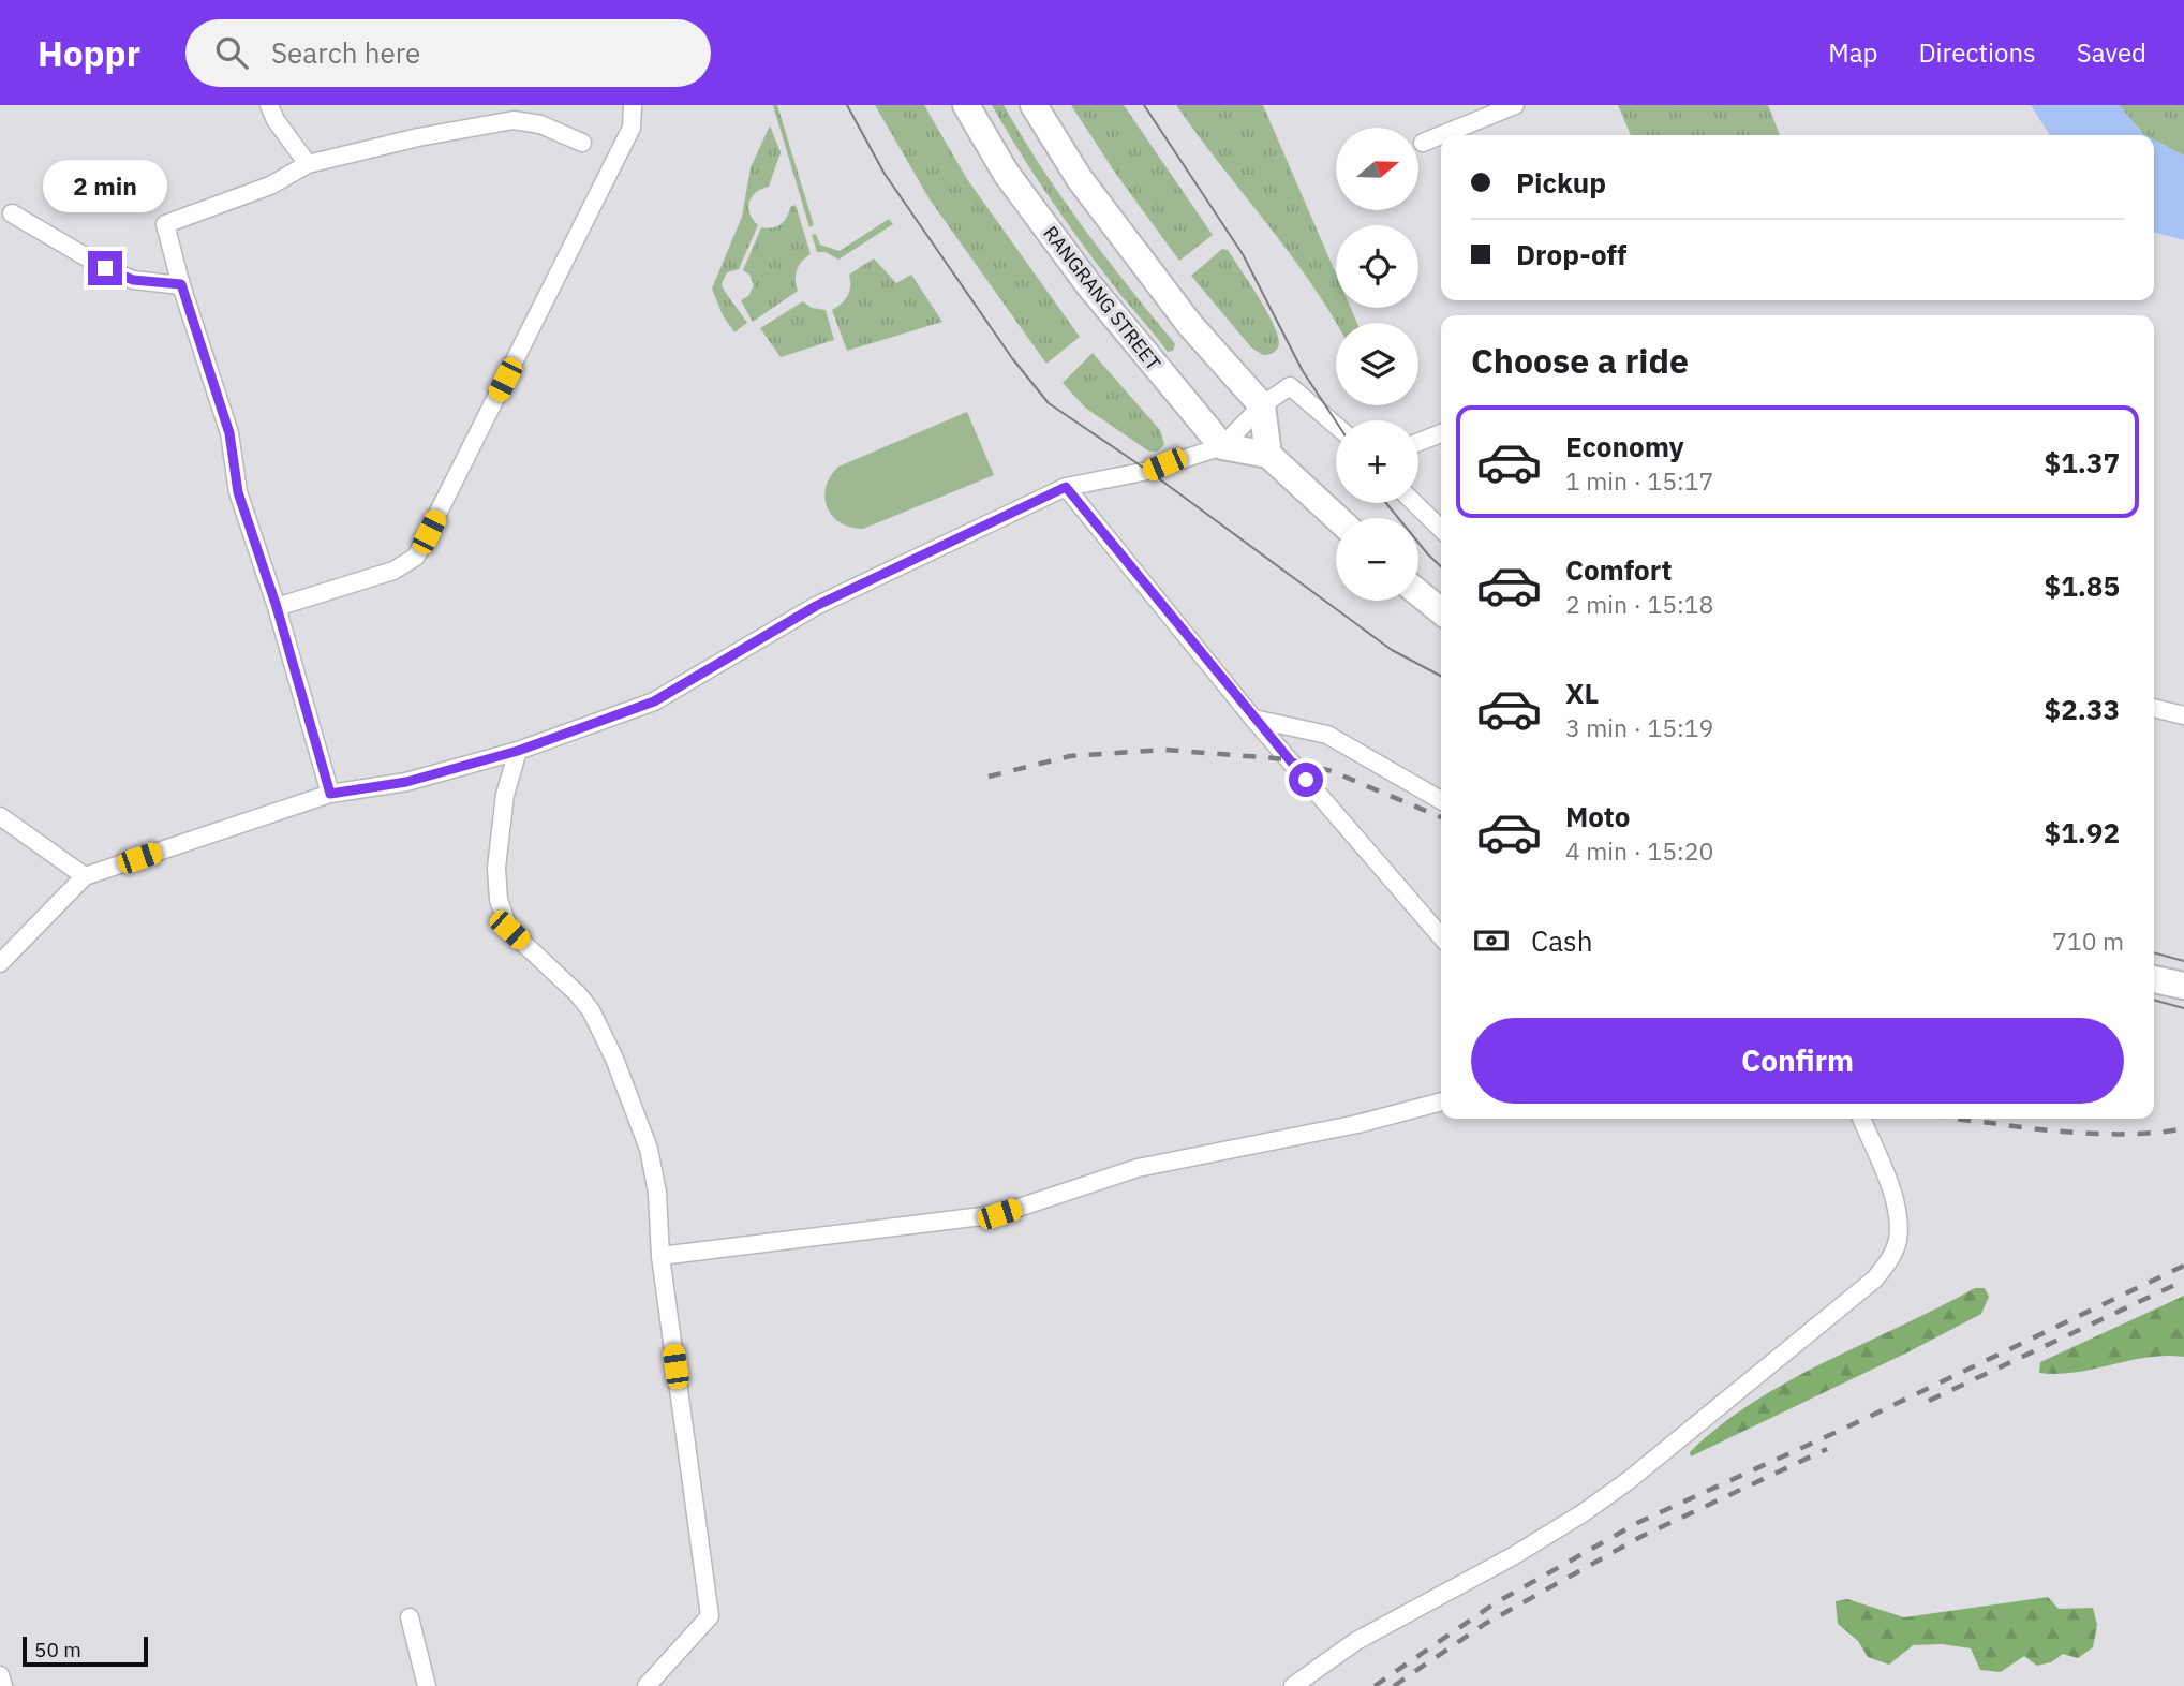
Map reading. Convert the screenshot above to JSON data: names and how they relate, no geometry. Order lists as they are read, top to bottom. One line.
{"streets":{"main road":["RANGRANG STREET"]},"scale_bar":"50 m","north":"right","page":{"header":"Hoppr","search":"Search here","nav":["Map","Directions","Saved"],"map_buttons":["+","−"],"banner":["Pickup","Drop-off"],"bubble":"2 min","heading":"Choose a ride","list":[{"name":"Economy","note":"1 min · 15:17","value":"$1.37"},{"name":"Comfort","note":"2 min · 15:18","value":"$1.85"},{"name":"XL","note":"3 min · 15:19","value":"$2.33"},{"name":"Moto","note":"4 min · 15:20","value":"$1.92"}],"pay":["Cash","710 m"],"buttons":"Confirm","scale":"50 m"}}
